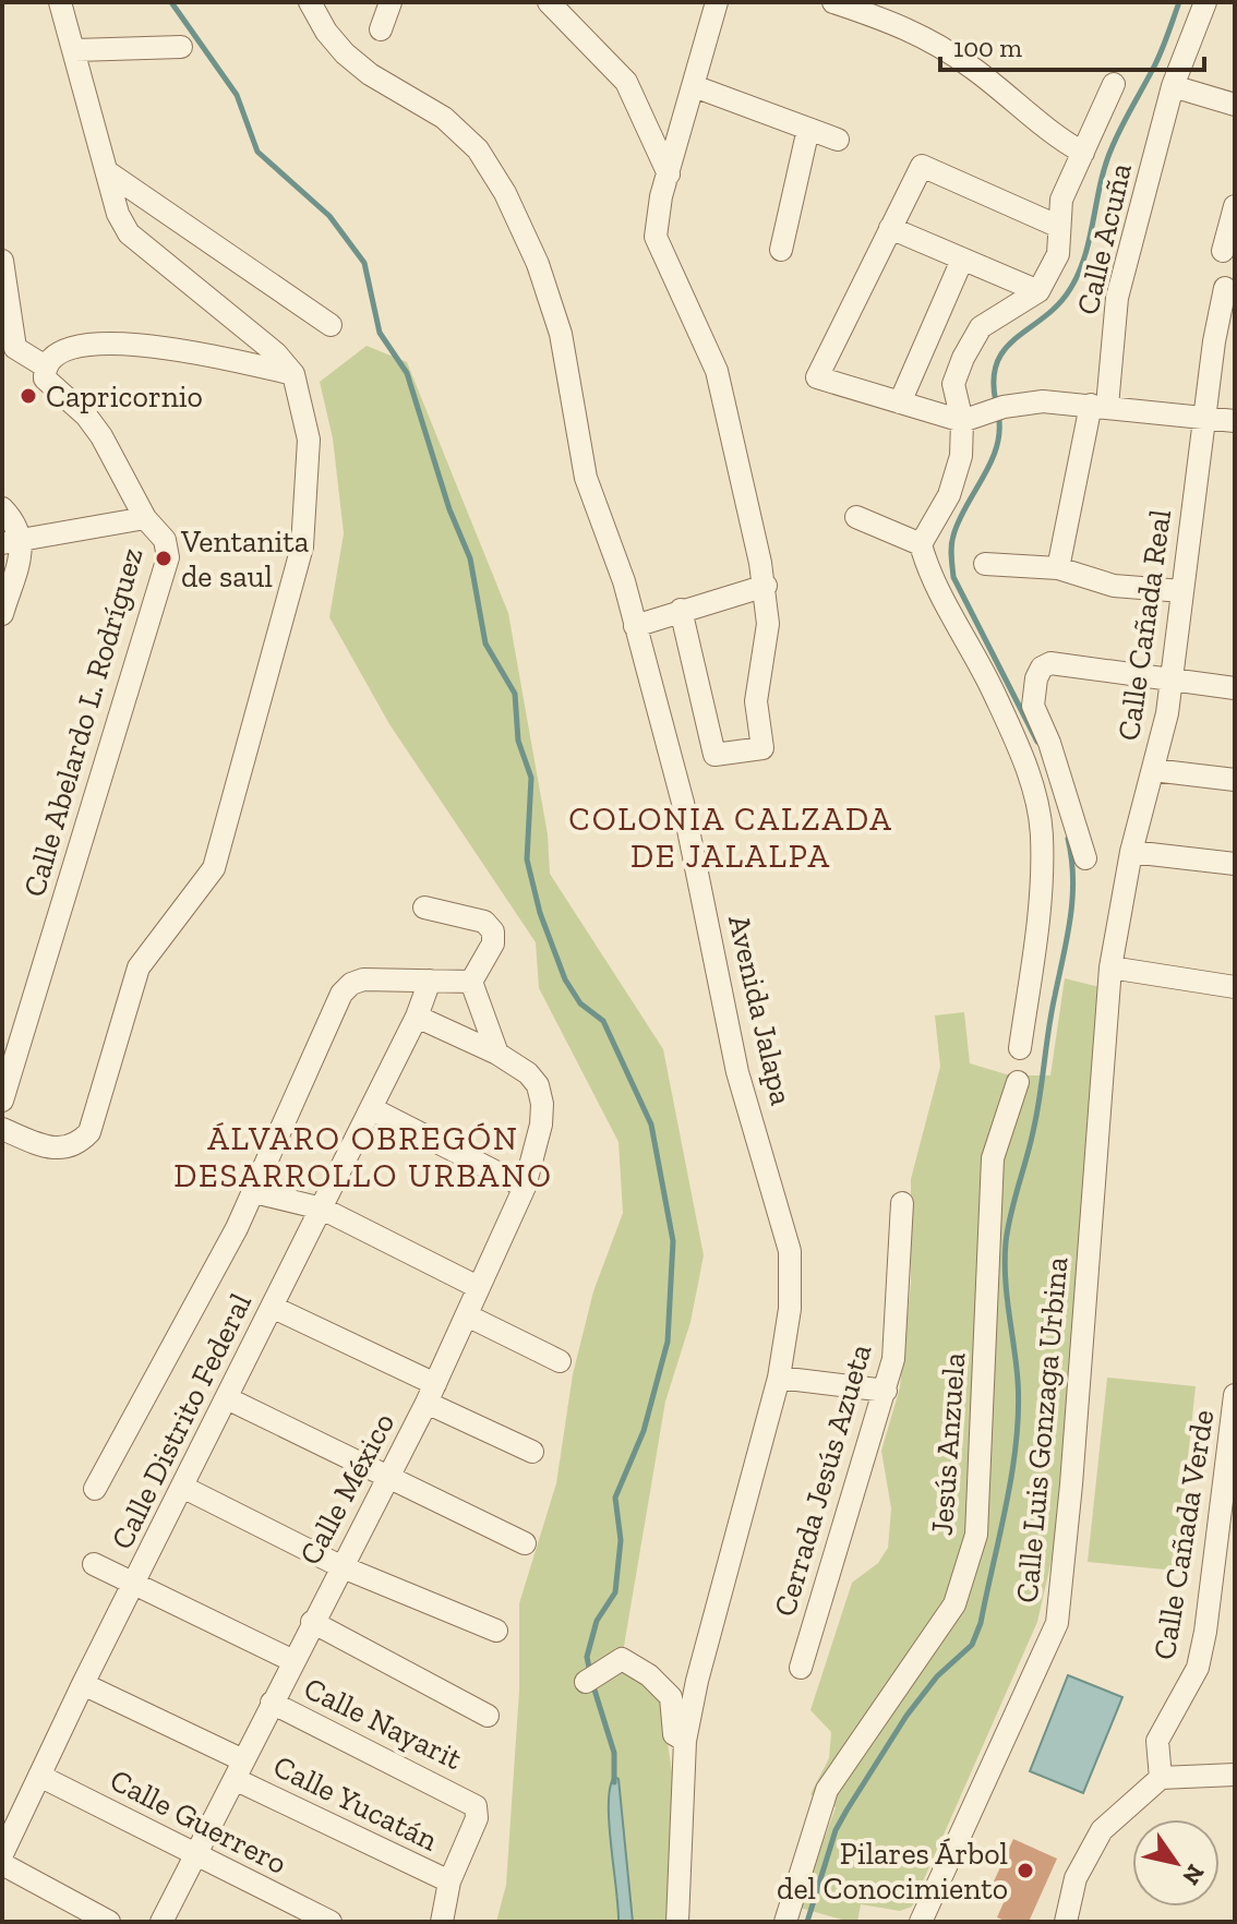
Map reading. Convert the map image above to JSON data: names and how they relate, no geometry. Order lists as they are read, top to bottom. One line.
{"streets":{"street":["Calle Acuña","Calle Cañada Real","Calle Abelardo L. Rodríguez","Avenida Jalapa","Calle Distrito Federal","Calle Luis Gonzaga Urbina","Jesús Anzuela","Cerrada Jesús Azueta","Calle México","Calle Cañada Verde","Calle Nayarit","Calle Yucatán","Calle Guerrero"]},"crossings":[["Calle Cañada Real","Calle Luis Gonzaga Urbina"],["Calle Distrito Federal","Calle Yucatán"],["Calle Distrito Federal","Calle Guerrero"],["Calle México","Calle Nayarit"],["Calle México","Calle Yucatán"],["Calle México","Calle Guerrero"],["Calle Nayarit","Calle Yucatán"]],"districts":["COLONIA CALZADA DE JALALPA","ÁLVARO OBREGÓN DESARROLLO URBANO"],"places":["Capricornio","Ventanita de saul","Pilares Árbol del Conocimiento"],"scale_bar":"100 m","north":"bottom right"}
